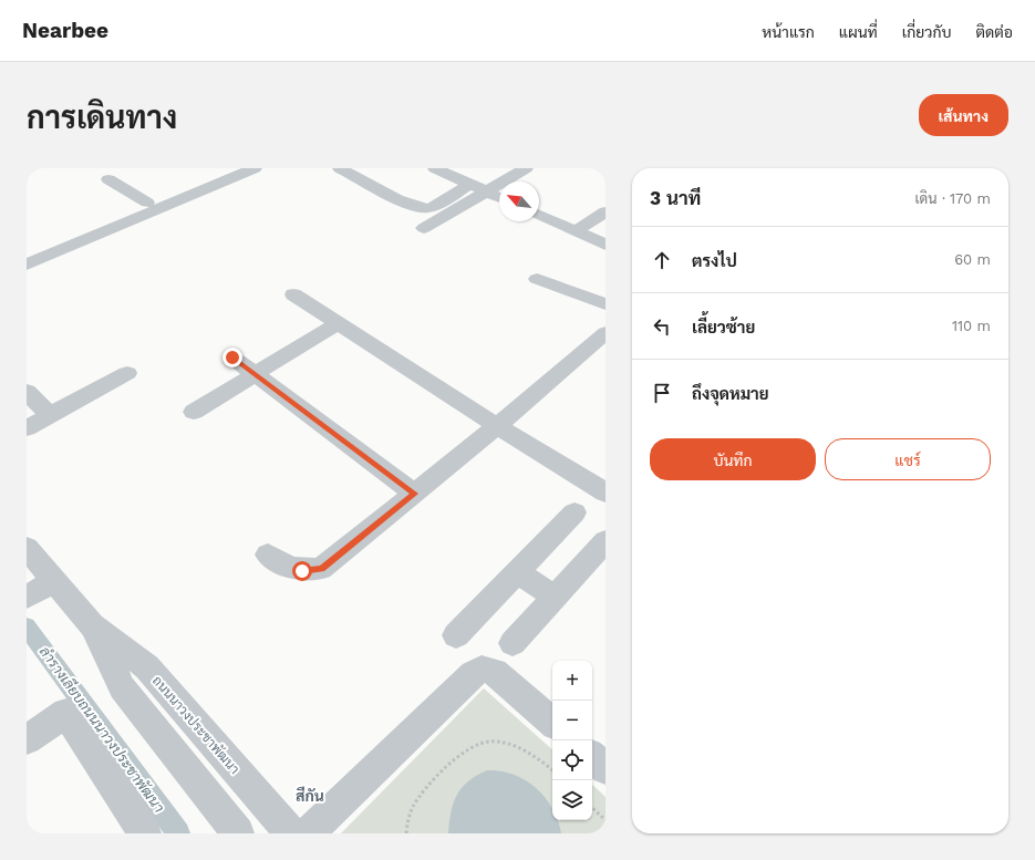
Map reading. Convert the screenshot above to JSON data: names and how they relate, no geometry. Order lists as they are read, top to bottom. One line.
{"streets":{"street":["ถนนนาวงประชาพัฒนา"]},"districts":["สีกัน"],"water":["ลำรางเลียบถนนนาวงประชาพัฒนา"],"north":"top left","page":{"header":"Nearbee","nav":["หน้าแรก","แผนที่","เกี่ยวกับ","ติดต่อ"],"buttons":["เส้นทาง",["บันทึก","แชร์"]],"title":"การเดินทาง","heading":["3 นาที","เดิน · 170 m"],"list":[["ตรงไป","60 m"],["เลี้ยวซ้าย","110 m"],"ถึงจุดหมาย"],"map_buttons":["+","−"]}}
